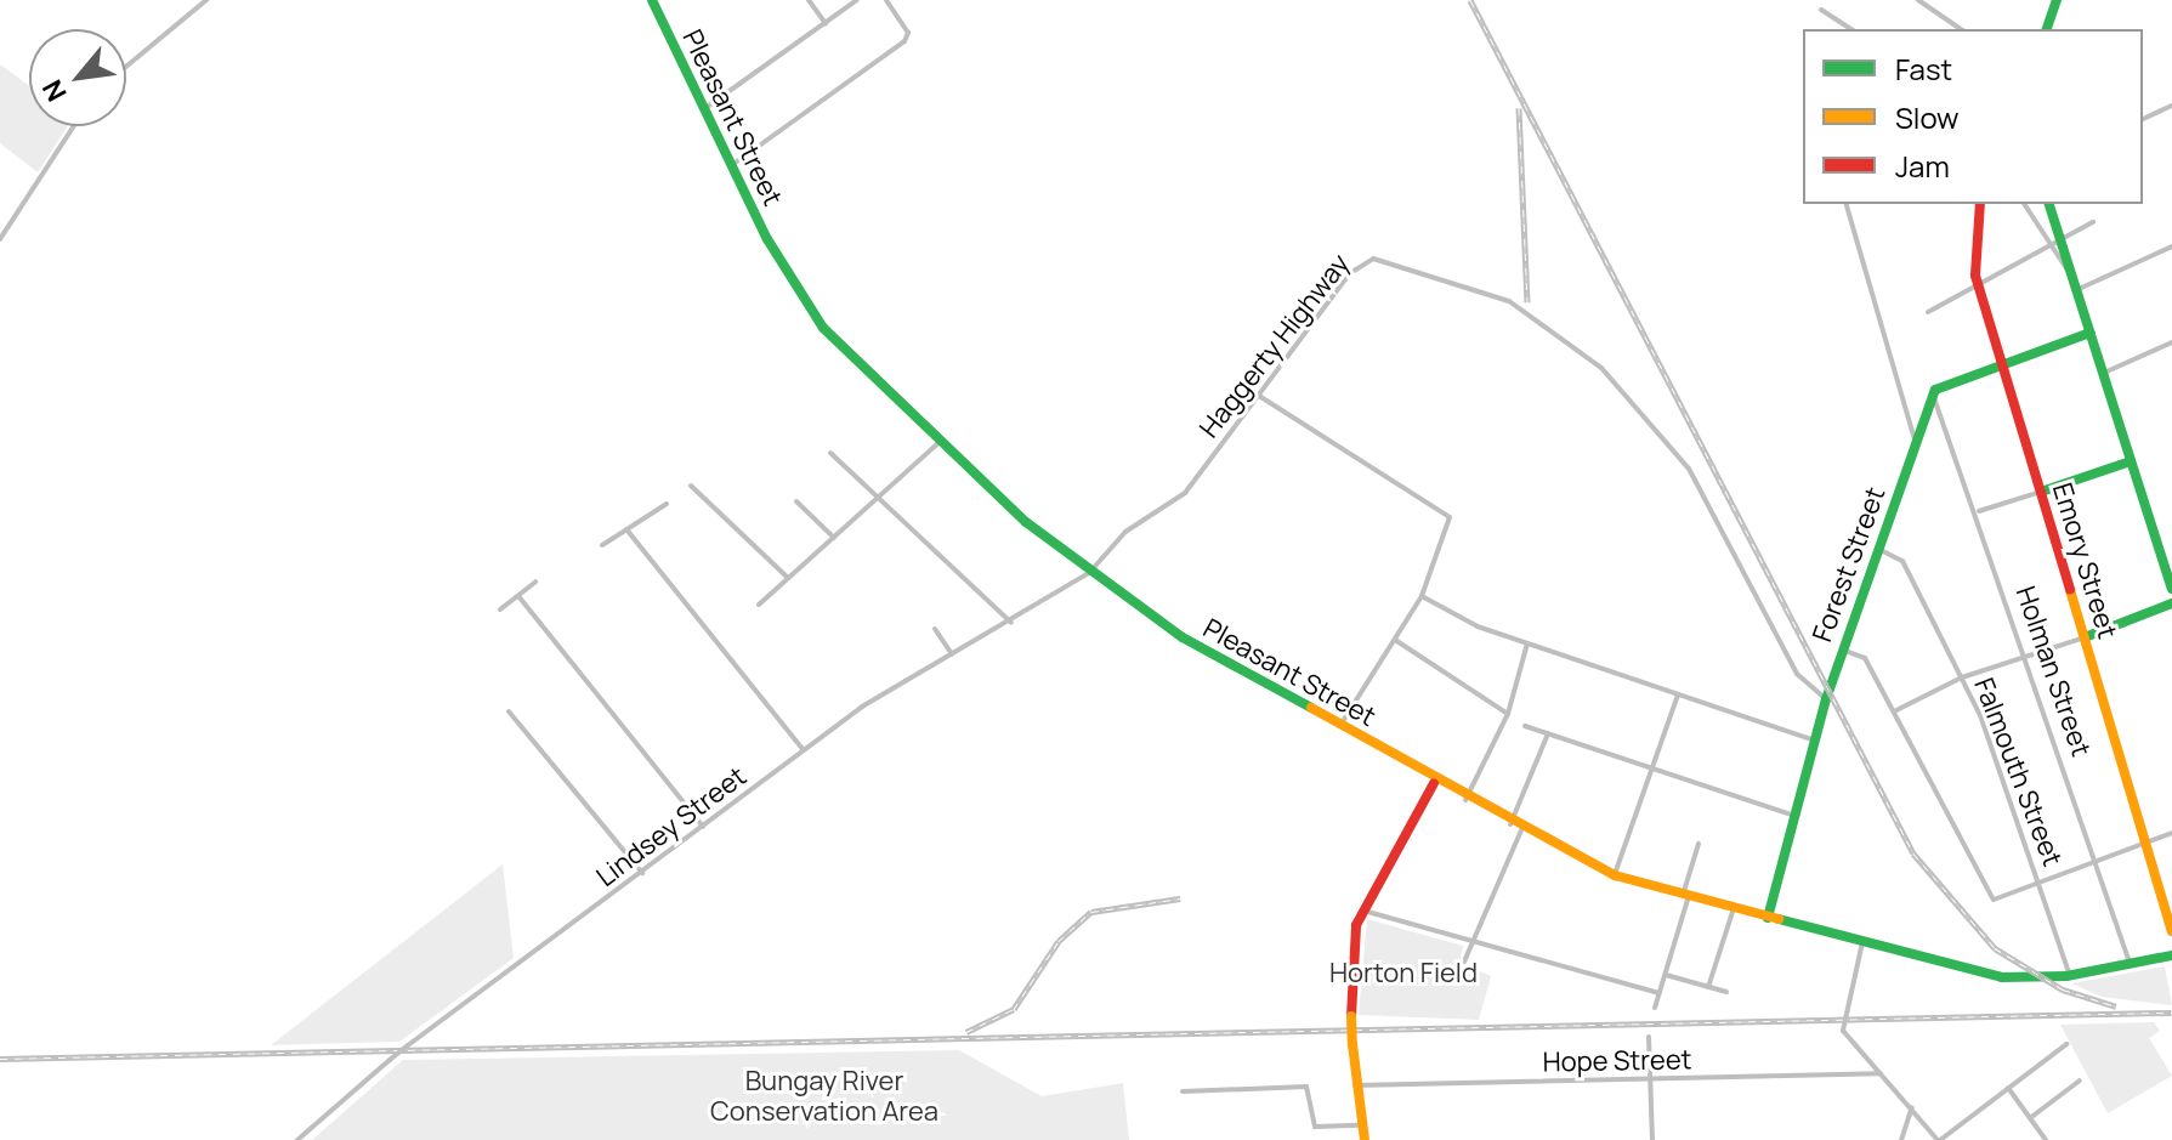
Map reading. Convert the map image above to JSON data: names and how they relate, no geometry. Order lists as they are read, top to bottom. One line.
{"streets":{"main road":["Pleasant Street","Emory Street","Forest Street"],"street":["Haggerty Highway","Holman Street","Falmouth Street","Lindsey Street","Hope Street"]},"crossings":[["Pleasant Street","Haggerty Highway"],["Pleasant Street","Forest Street"],["Pleasant Street","Holman Street"],["Pleasant Street","Falmouth Street"],["Pleasant Street","Lindsey Street"],["Haggerty Highway","Forest Street"],["Haggerty Highway","Lindsey Street"],["Forest Street","Holman Street"],["Forest Street","Falmouth Street"]],"parks":["Horton Field","Bungay River Conservation Area"],"legend":["Fast","Slow","Jam"],"north":"bottom left"}
